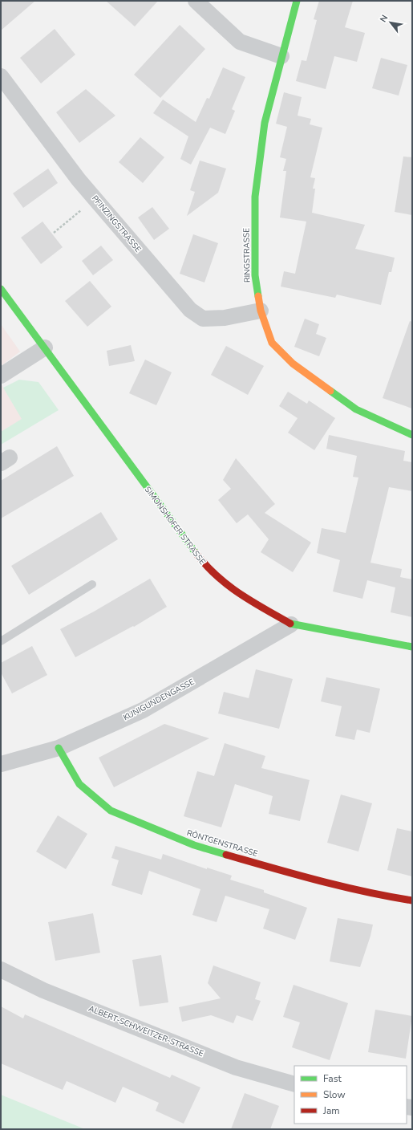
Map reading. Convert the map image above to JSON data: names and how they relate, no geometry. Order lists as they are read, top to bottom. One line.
{"streets":{"street":["PFINZINGSTRASSE","RINGSTRASSE","SIMONSHOFER STRASSE","KUNIGUNDENGASSE","RÖNTGENSTRASSE","ALBERT-SCHWEITZER-STRASSE"]},"crossings":[["PFINZINGSTRASSE","RINGSTRASSE"],["SIMONSHOFER STRASSE","KUNIGUNDENGASSE"],["KUNIGUNDENGASSE","RÖNTGENSTRASSE"]],"legend":["Fast","Slow","Jam"],"north":"top left"}
